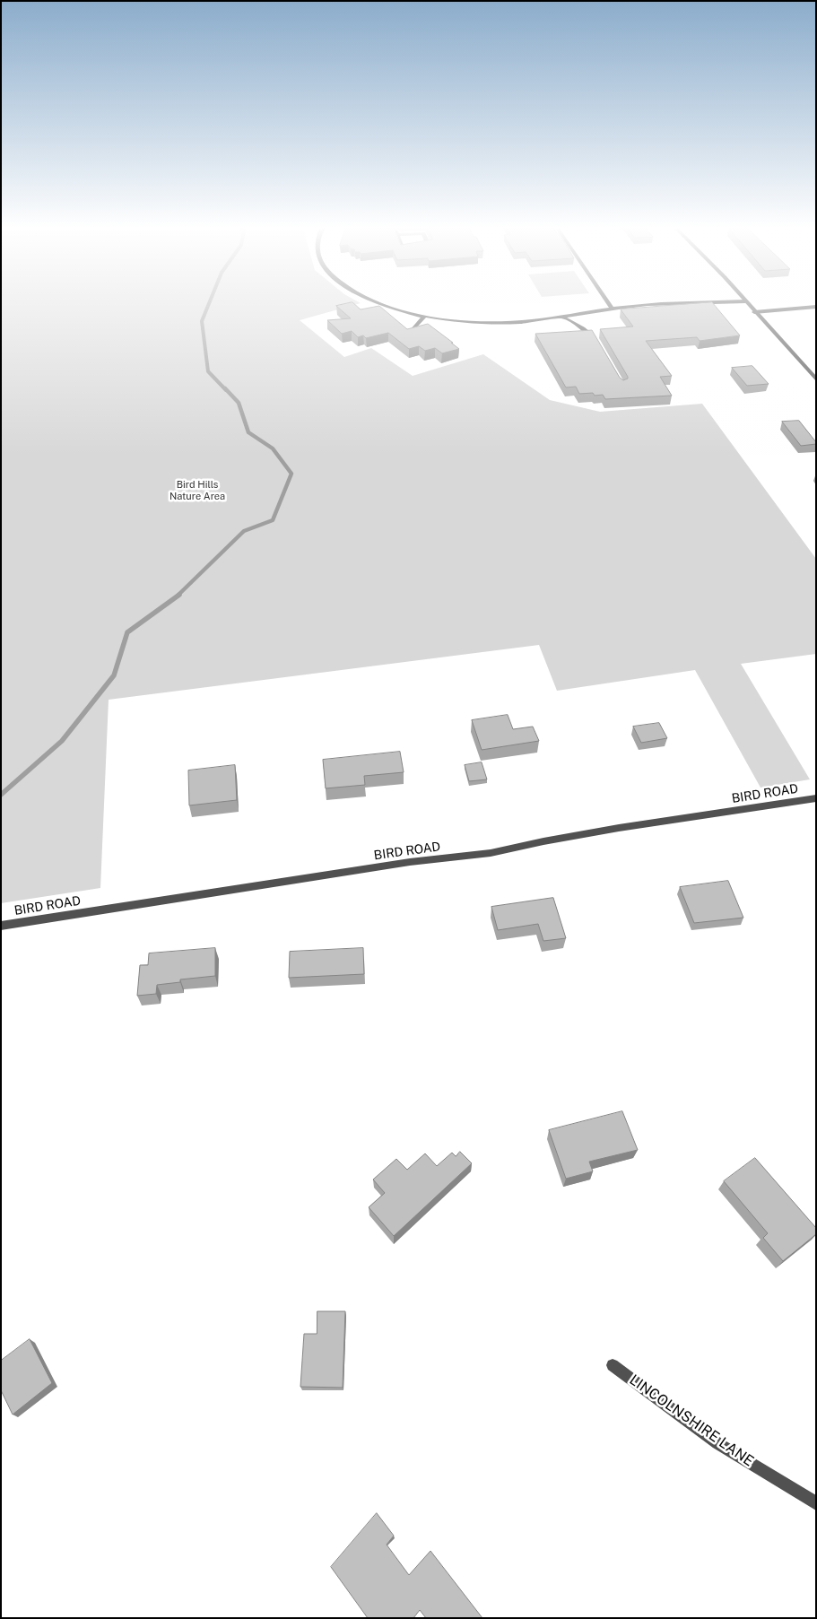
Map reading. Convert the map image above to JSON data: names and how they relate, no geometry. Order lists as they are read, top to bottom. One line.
{"streets":{"street":["BIRD ROAD","LINCOLNSHIRE LANE"]},"parks":["Bird Hills Nature Area"]}
